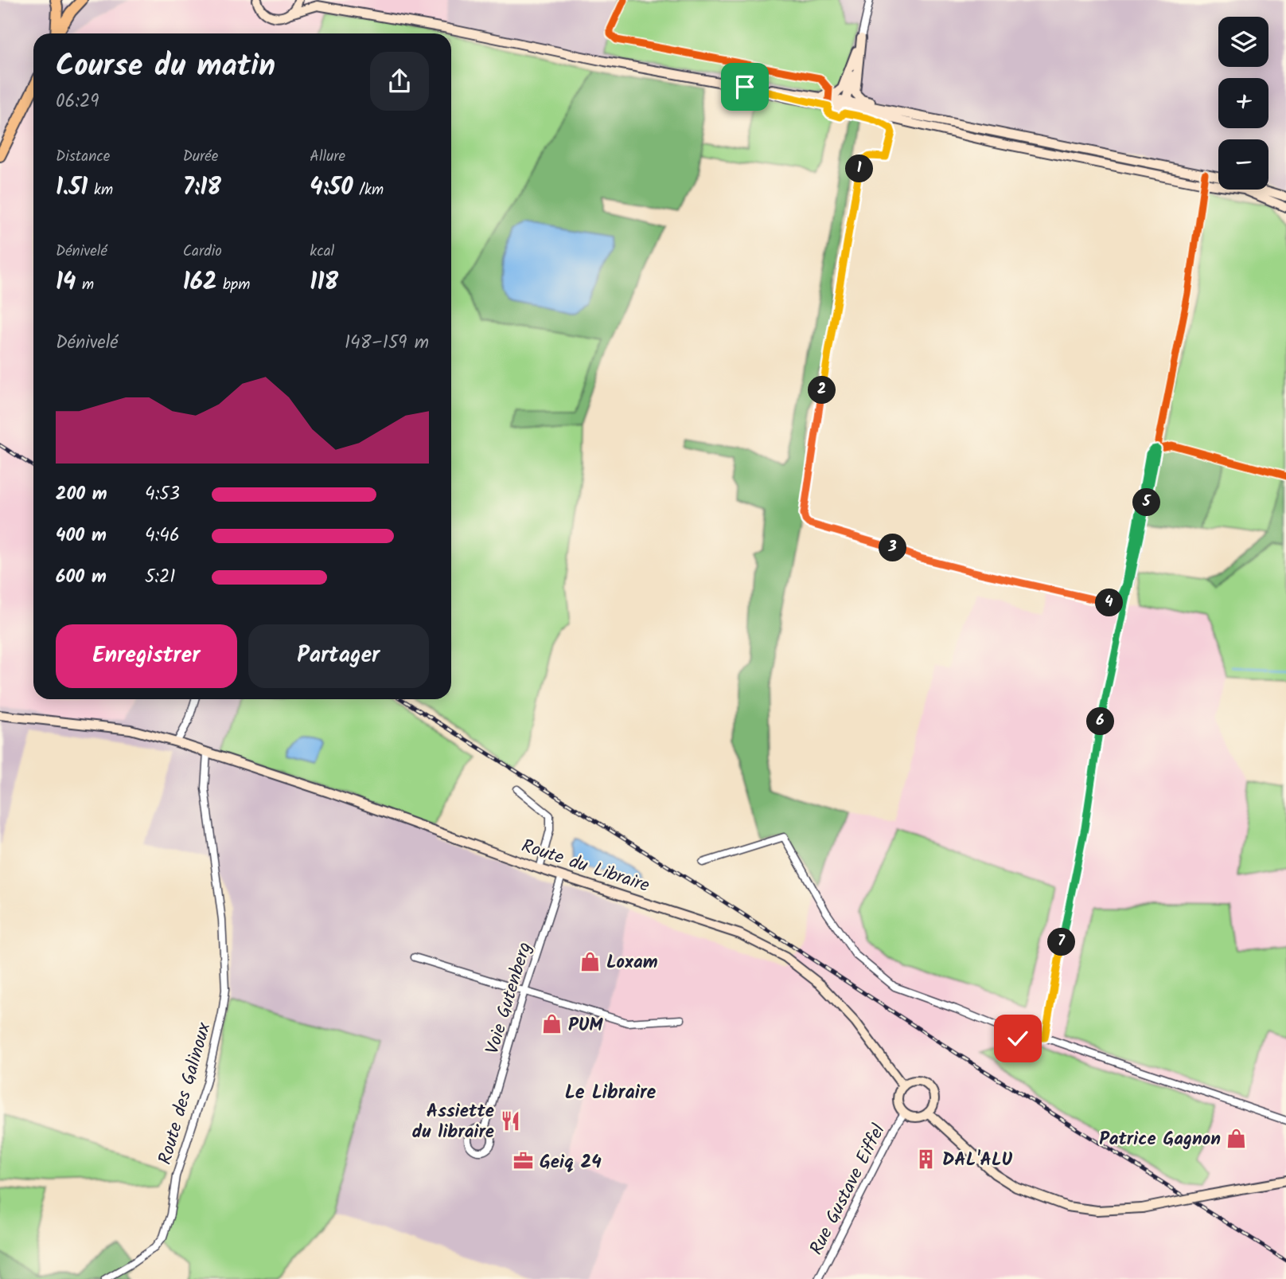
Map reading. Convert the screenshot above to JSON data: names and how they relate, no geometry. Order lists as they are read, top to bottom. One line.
{"streets":{"main road":["Route du Libraire"],"street":["Voie Gutenberg","Route des Galinoux","Rue Gustave Eiffel"]},"crossings":[["Route du Libraire","Voie Gutenberg"],["Route du Libraire","Route des Galinoux"],["Route du Libraire","Rue Gustave Eiffel"]],"districts":["Le Libraire"],"places":{"shop":["Loxam","PUM","Patrice Gagnon"],"restaurant":["Assiette du libraire"],"building":["DAL'ALU"],"office":["Geiq 24"]},"page":{"map_buttons":["+","−"],"heading":["Course du matin","06:29"],"stats":[["Distance","1.51 km"],["Durée","7:18"],["Allure","4:50 /km"],["Dénivelé","14 m"],["Cardio","162 bpm"],["kcal","118"]],"pins":["1","2","5","3","4","6","7"],"chart":["Dénivelé","148–159 m"],"list":[{"name":"200 m","note":"4:53"},{"name":"400 m","note":"4:46"},{"name":"600 m","note":"5:21"}],"buttons":["Enregistrer","Partager"]}}
